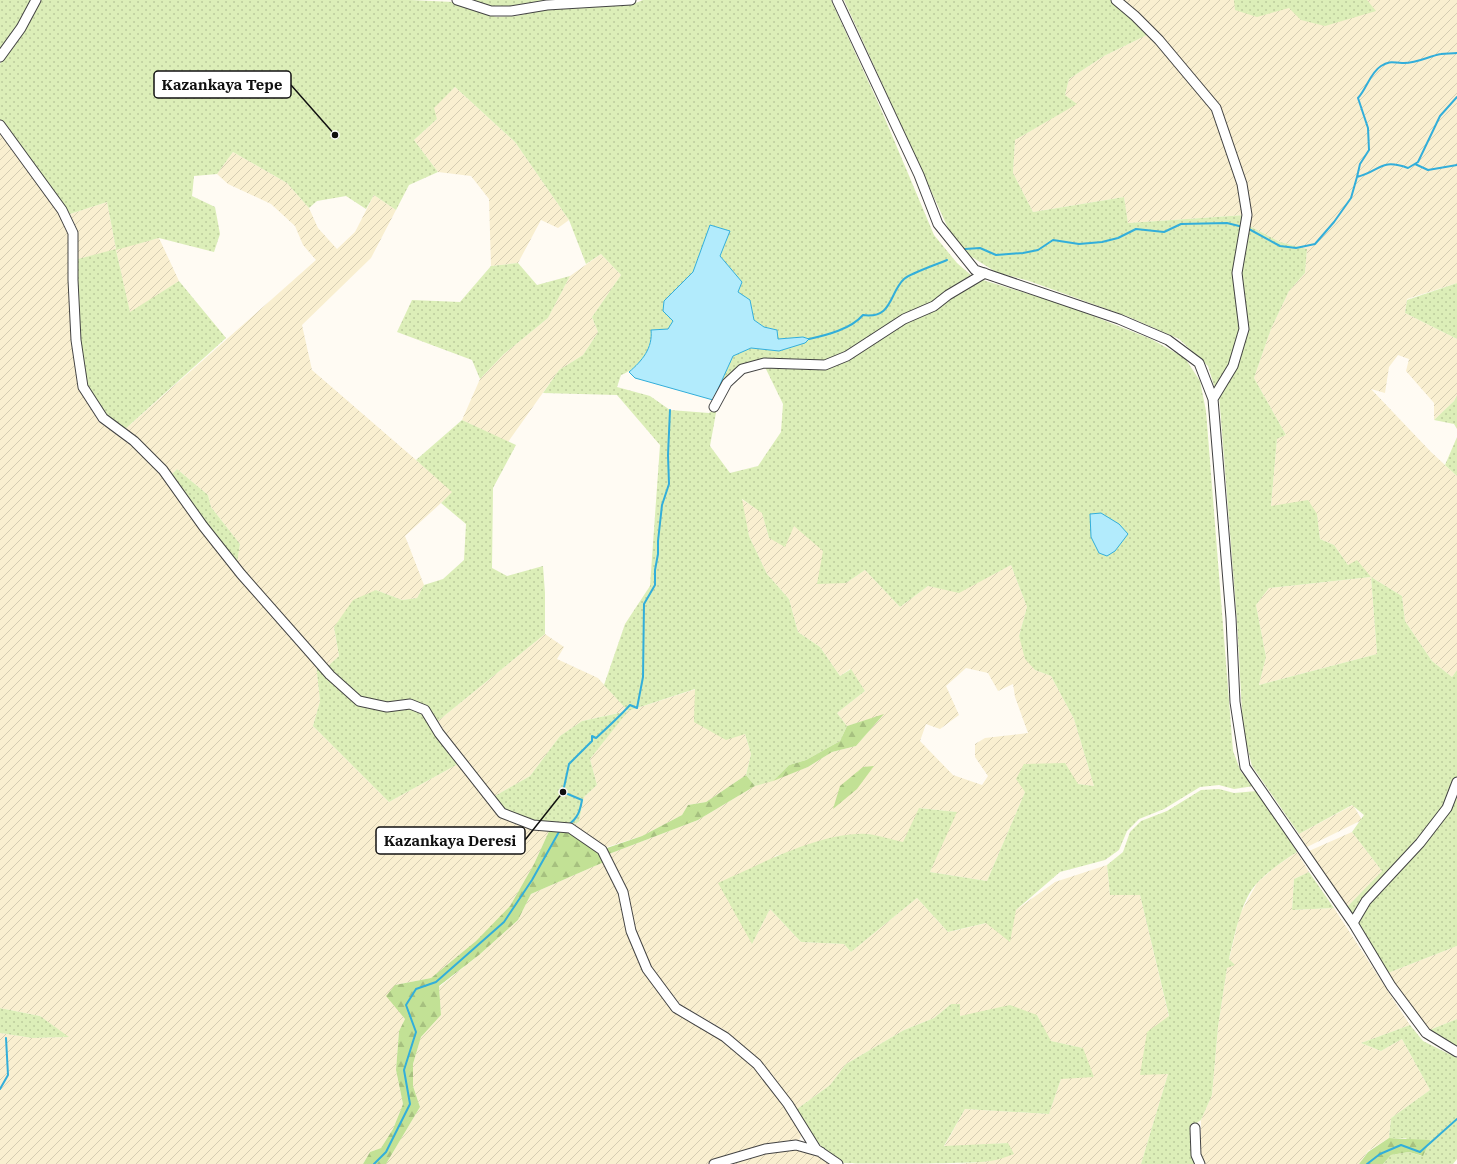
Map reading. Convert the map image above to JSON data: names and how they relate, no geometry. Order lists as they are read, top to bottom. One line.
{"places":["Kazankaya Tepe","Kazankaya Deresi"]}
